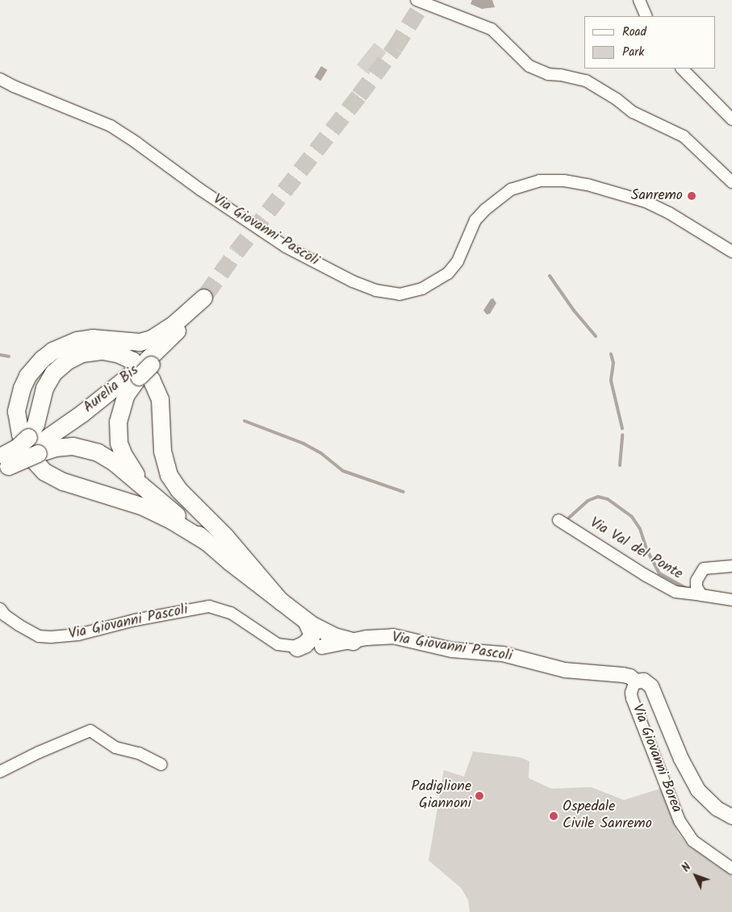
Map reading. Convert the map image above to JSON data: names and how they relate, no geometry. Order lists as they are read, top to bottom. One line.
{"streets":{"highway":["Aurelia Bis"],"main road":["Via Giovanni Pascoli","Via Giovanni Borea"],"street":["Via Val del Ponte"]},"crossings":[["Via Giovanni Pascoli","Via Giovanni Borea"]],"places":["Sanremo","Padiglione Giannoni","Ospedale Civile Sanremo"],"legend":["Road","Park"],"north":"top left"}
